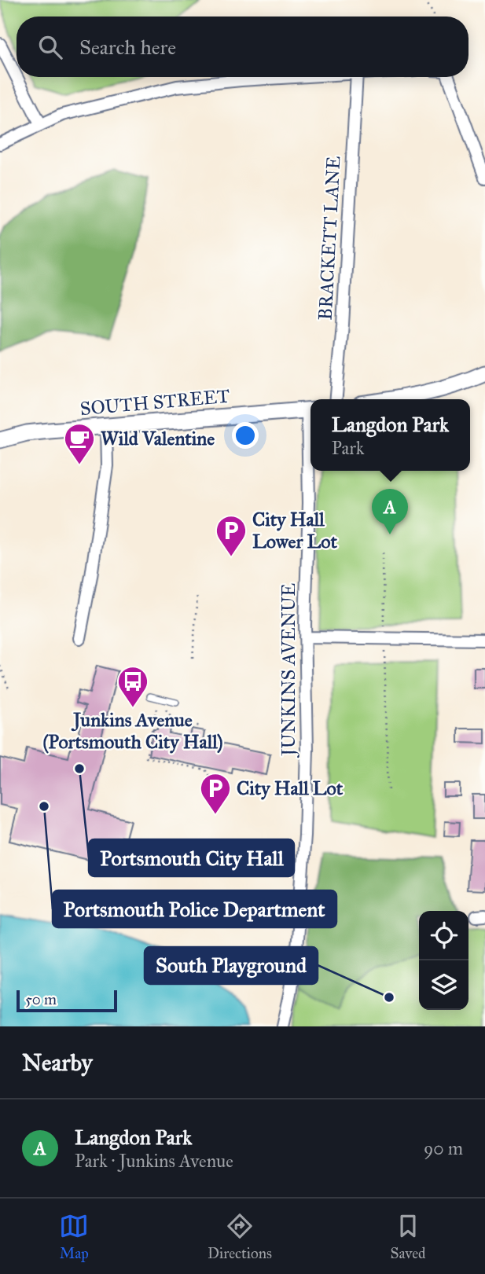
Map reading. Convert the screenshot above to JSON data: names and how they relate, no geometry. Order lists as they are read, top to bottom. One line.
{"streets":{"street":["BRACKETT LANE","SOUTH STREET","JUNKINS AVENUE"]},"crossings":[["SOUTH STREET","JUNKINS AVENUE"]],"places":{"cafe":["Wild Valentine"],"parking":["City Hall Lower Lot","City Hall Lot"],"bus stop":["Junkins Avenue (Portsmouth City Hall)"],"other":["Portsmouth City Hall","Portsmouth Police Department","South Playground"]},"scale_bar":"50 m","page":{"search":"Search here","popup":["Langdon Park","Park"],"pins":"A","scale":"50 m","heading":"Nearby","list":[{"mark":"A","name":"Langdon Park","note":"Park · Junkins Avenue","value":"90 m"}],"nav":["Map","Directions","Saved"]}}
